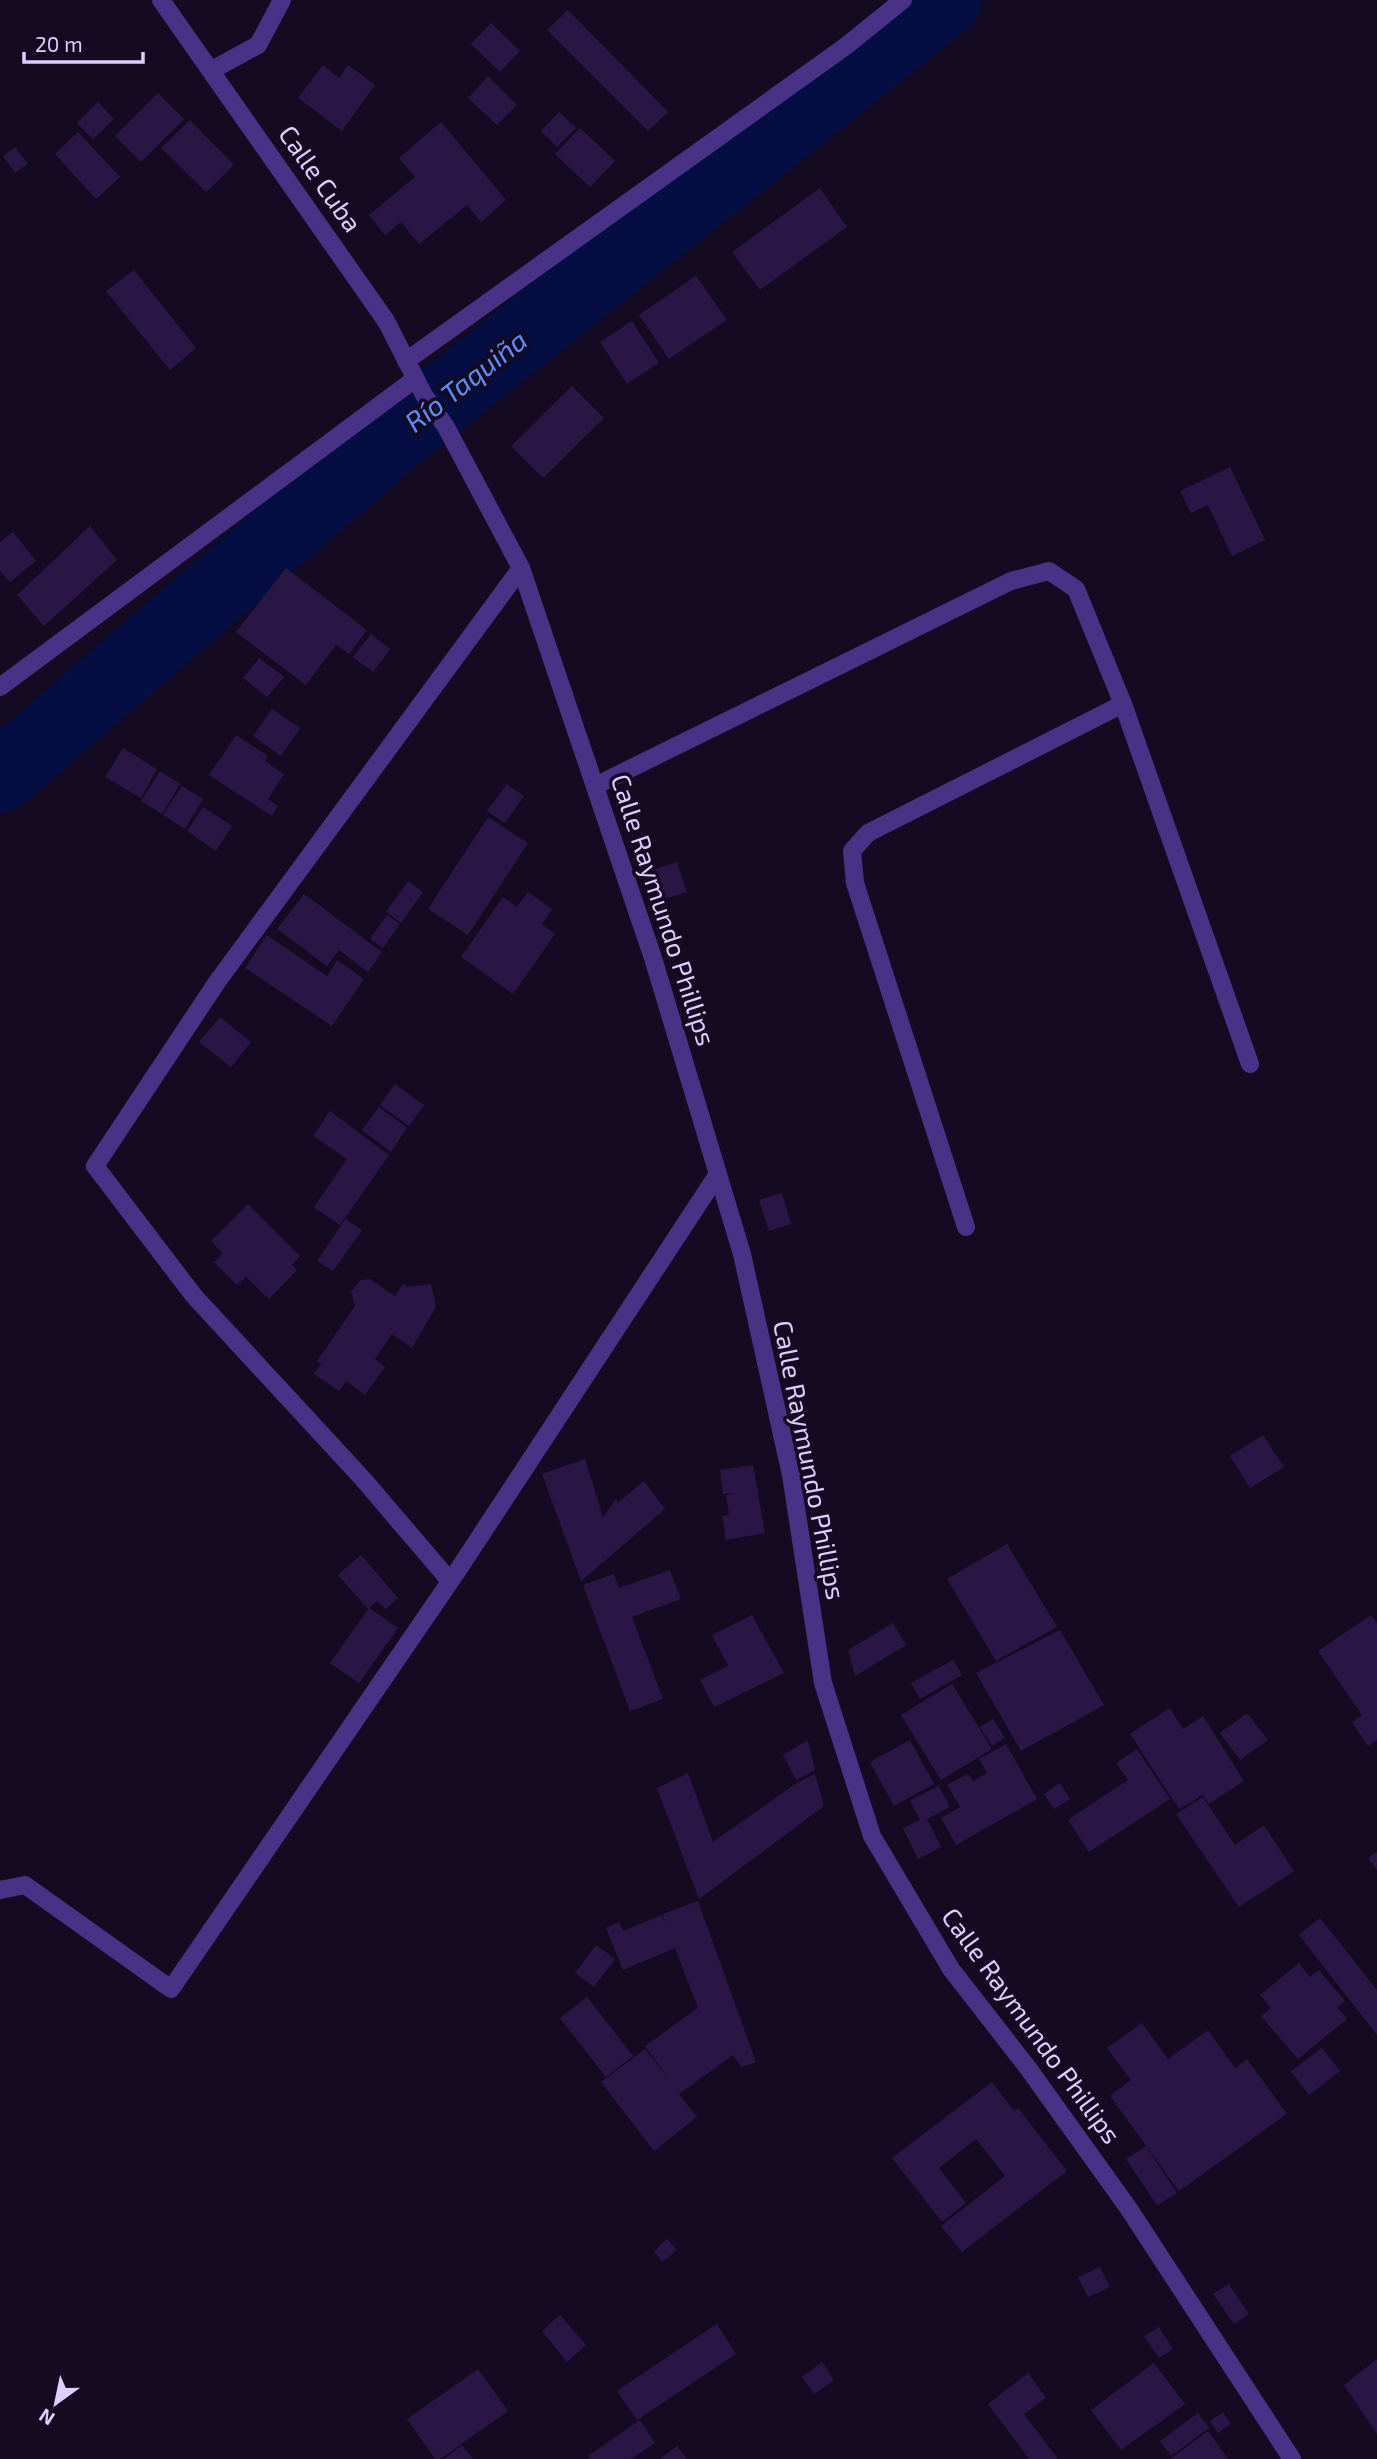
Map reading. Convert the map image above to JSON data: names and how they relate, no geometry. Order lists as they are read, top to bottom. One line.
{"streets":{"street":["Calle Cuba","Calle Raymundo Phillips"]},"crossings":[["Calle Cuba","Calle Raymundo Phillips"]],"water":["Río Taquiña"],"scale_bar":"20 m","north":"bottom left"}
